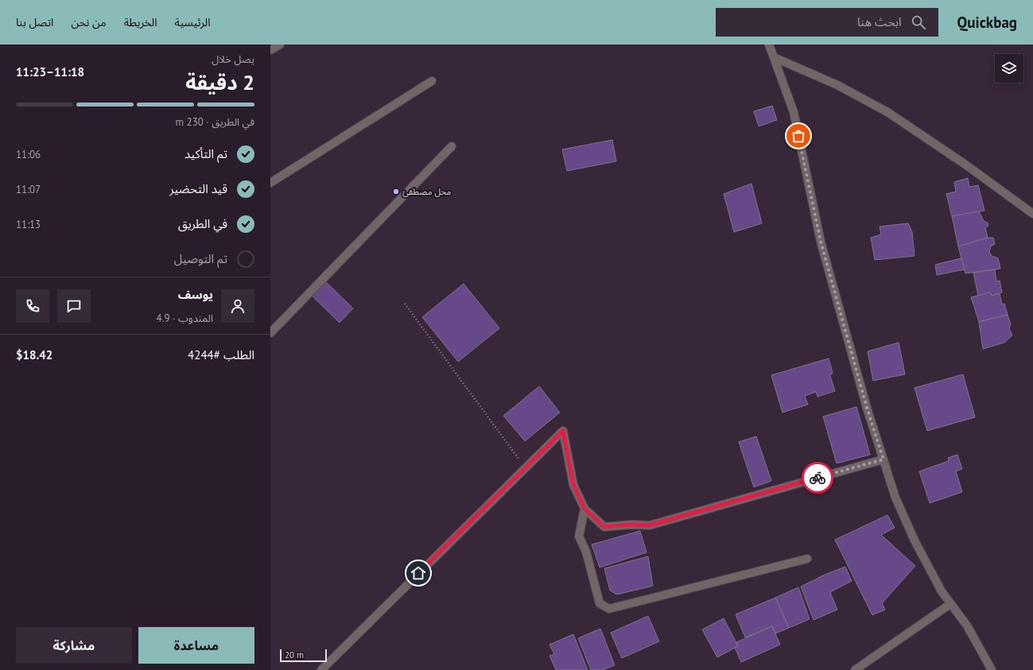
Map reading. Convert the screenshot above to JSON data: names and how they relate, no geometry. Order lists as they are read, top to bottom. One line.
{"places":["محل مصطفئ"],"scale_bar":"20 m","page":{"header":"Quickbag","search":"ابحث هنا","nav":["الرئيسية","الخريطة","من نحن","اتصل بنا"],"heading":["2 دقيقة","يصل خلال","11:18–11:23"],"panel":["يوسف","المندوب · 4.9","الطلب #4244","$18.42"],"bar":"في الطريق · 230 m","list":[["تم التأكيد","11:06"],["قيد التحضير","11:07"],["في الطريق","11:13"],"تم التوصيل"],"buttons":["مساعدة","مشاركة"],"scale":"20 m"}}
